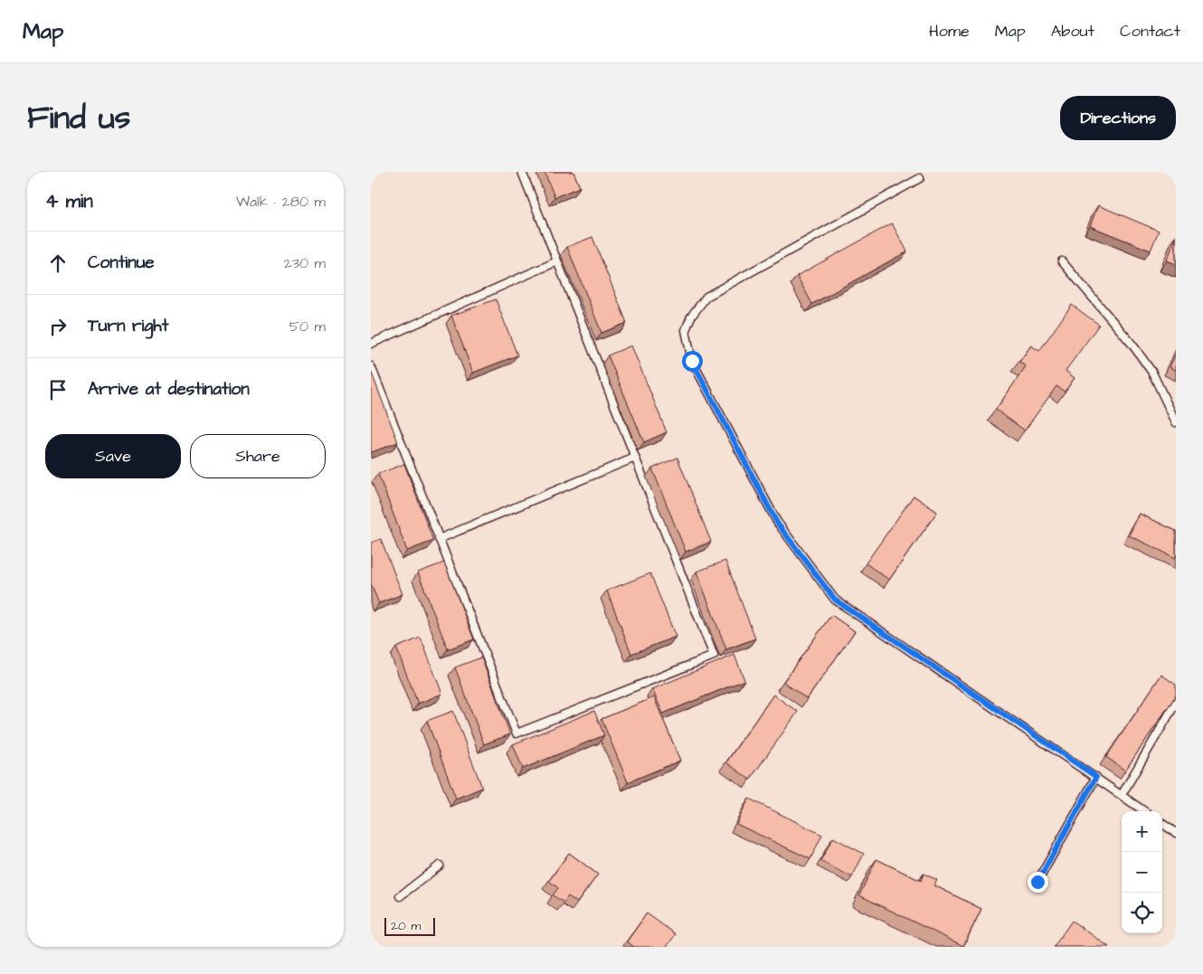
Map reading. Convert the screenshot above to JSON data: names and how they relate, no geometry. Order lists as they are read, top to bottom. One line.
{"scale_bar":"20 m","page":{"header":"Map","nav":["Home","Map","About","Contact"],"title":"Find us","buttons":["Directions",["Save","Share"]],"heading":["4 min","Walk · 280 m"],"list":[["Continue","230 m"],["Turn right","50 m"],"Arrive at destination"],"map_buttons":["+","−"],"scale":"20 m"}}
